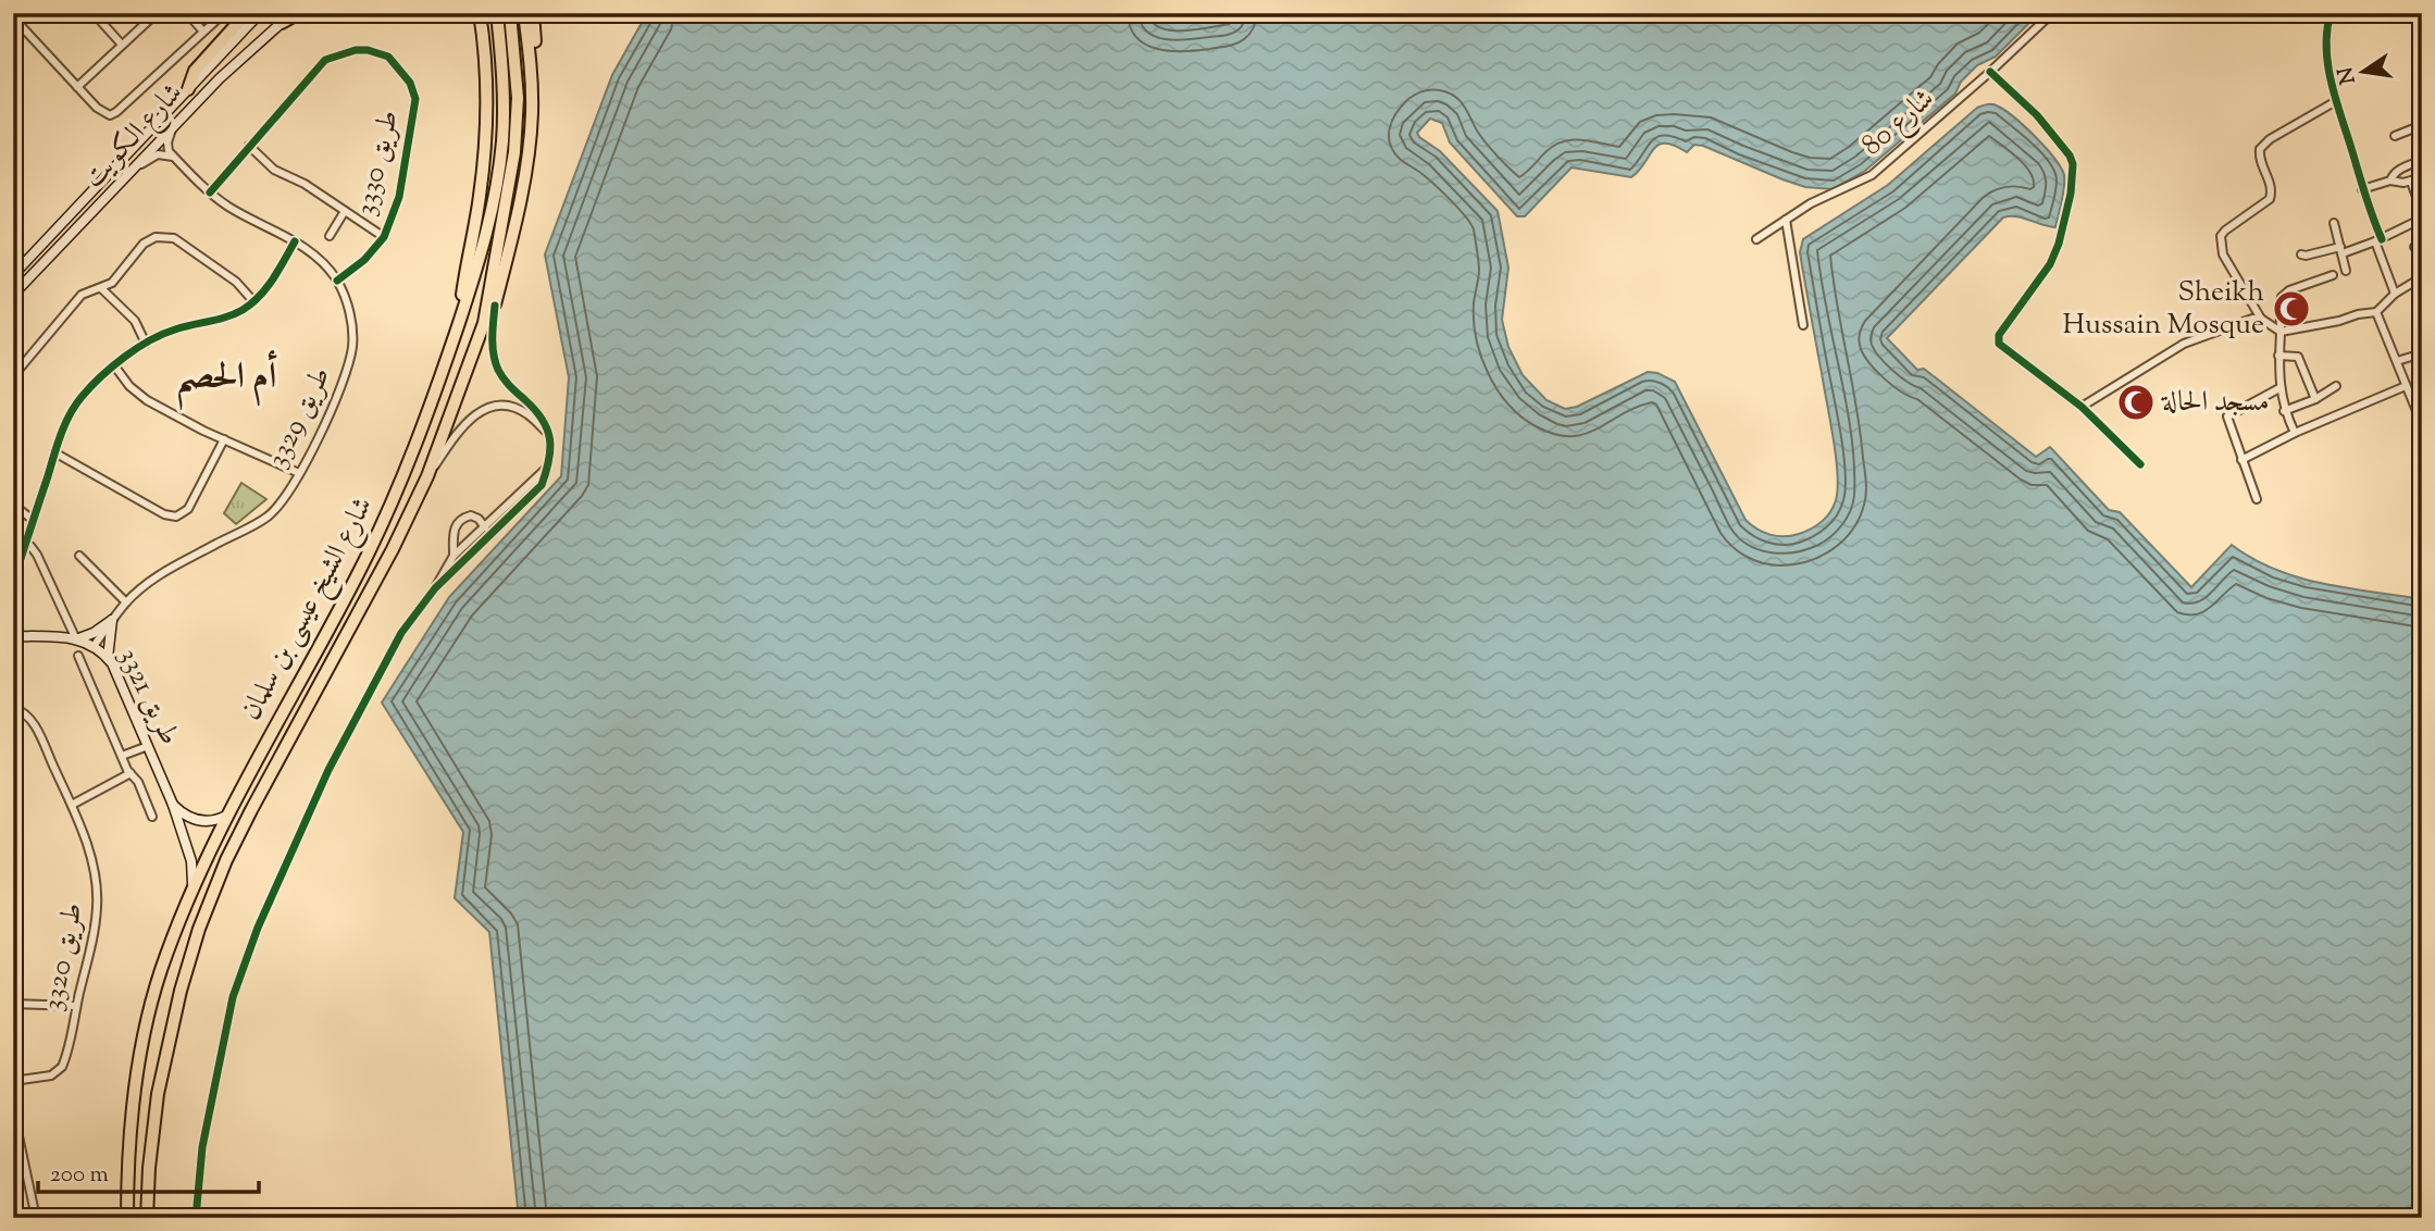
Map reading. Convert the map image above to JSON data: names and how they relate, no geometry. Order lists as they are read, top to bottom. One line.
{"streets":{"highway":["شارع الشيخ عيسى بن سلمان"],"main road":["شارع الكويت","طريق 3321"],"street":["شارع 80","طريق 3330","طريق 3329","طريق 3320"]},"crossings":[["طريق 3330","طريق 3329"],["طريق 3329","طريق 3321"],["شارع الشيخ عيسى بن سلمان","طريق 3321"]],"districts":["أم الحصم"],"places":{"mosque":["Sheikh Hussain Mosque","مسجد الحالة"]},"scale_bar":"200 m","north":"left"}
